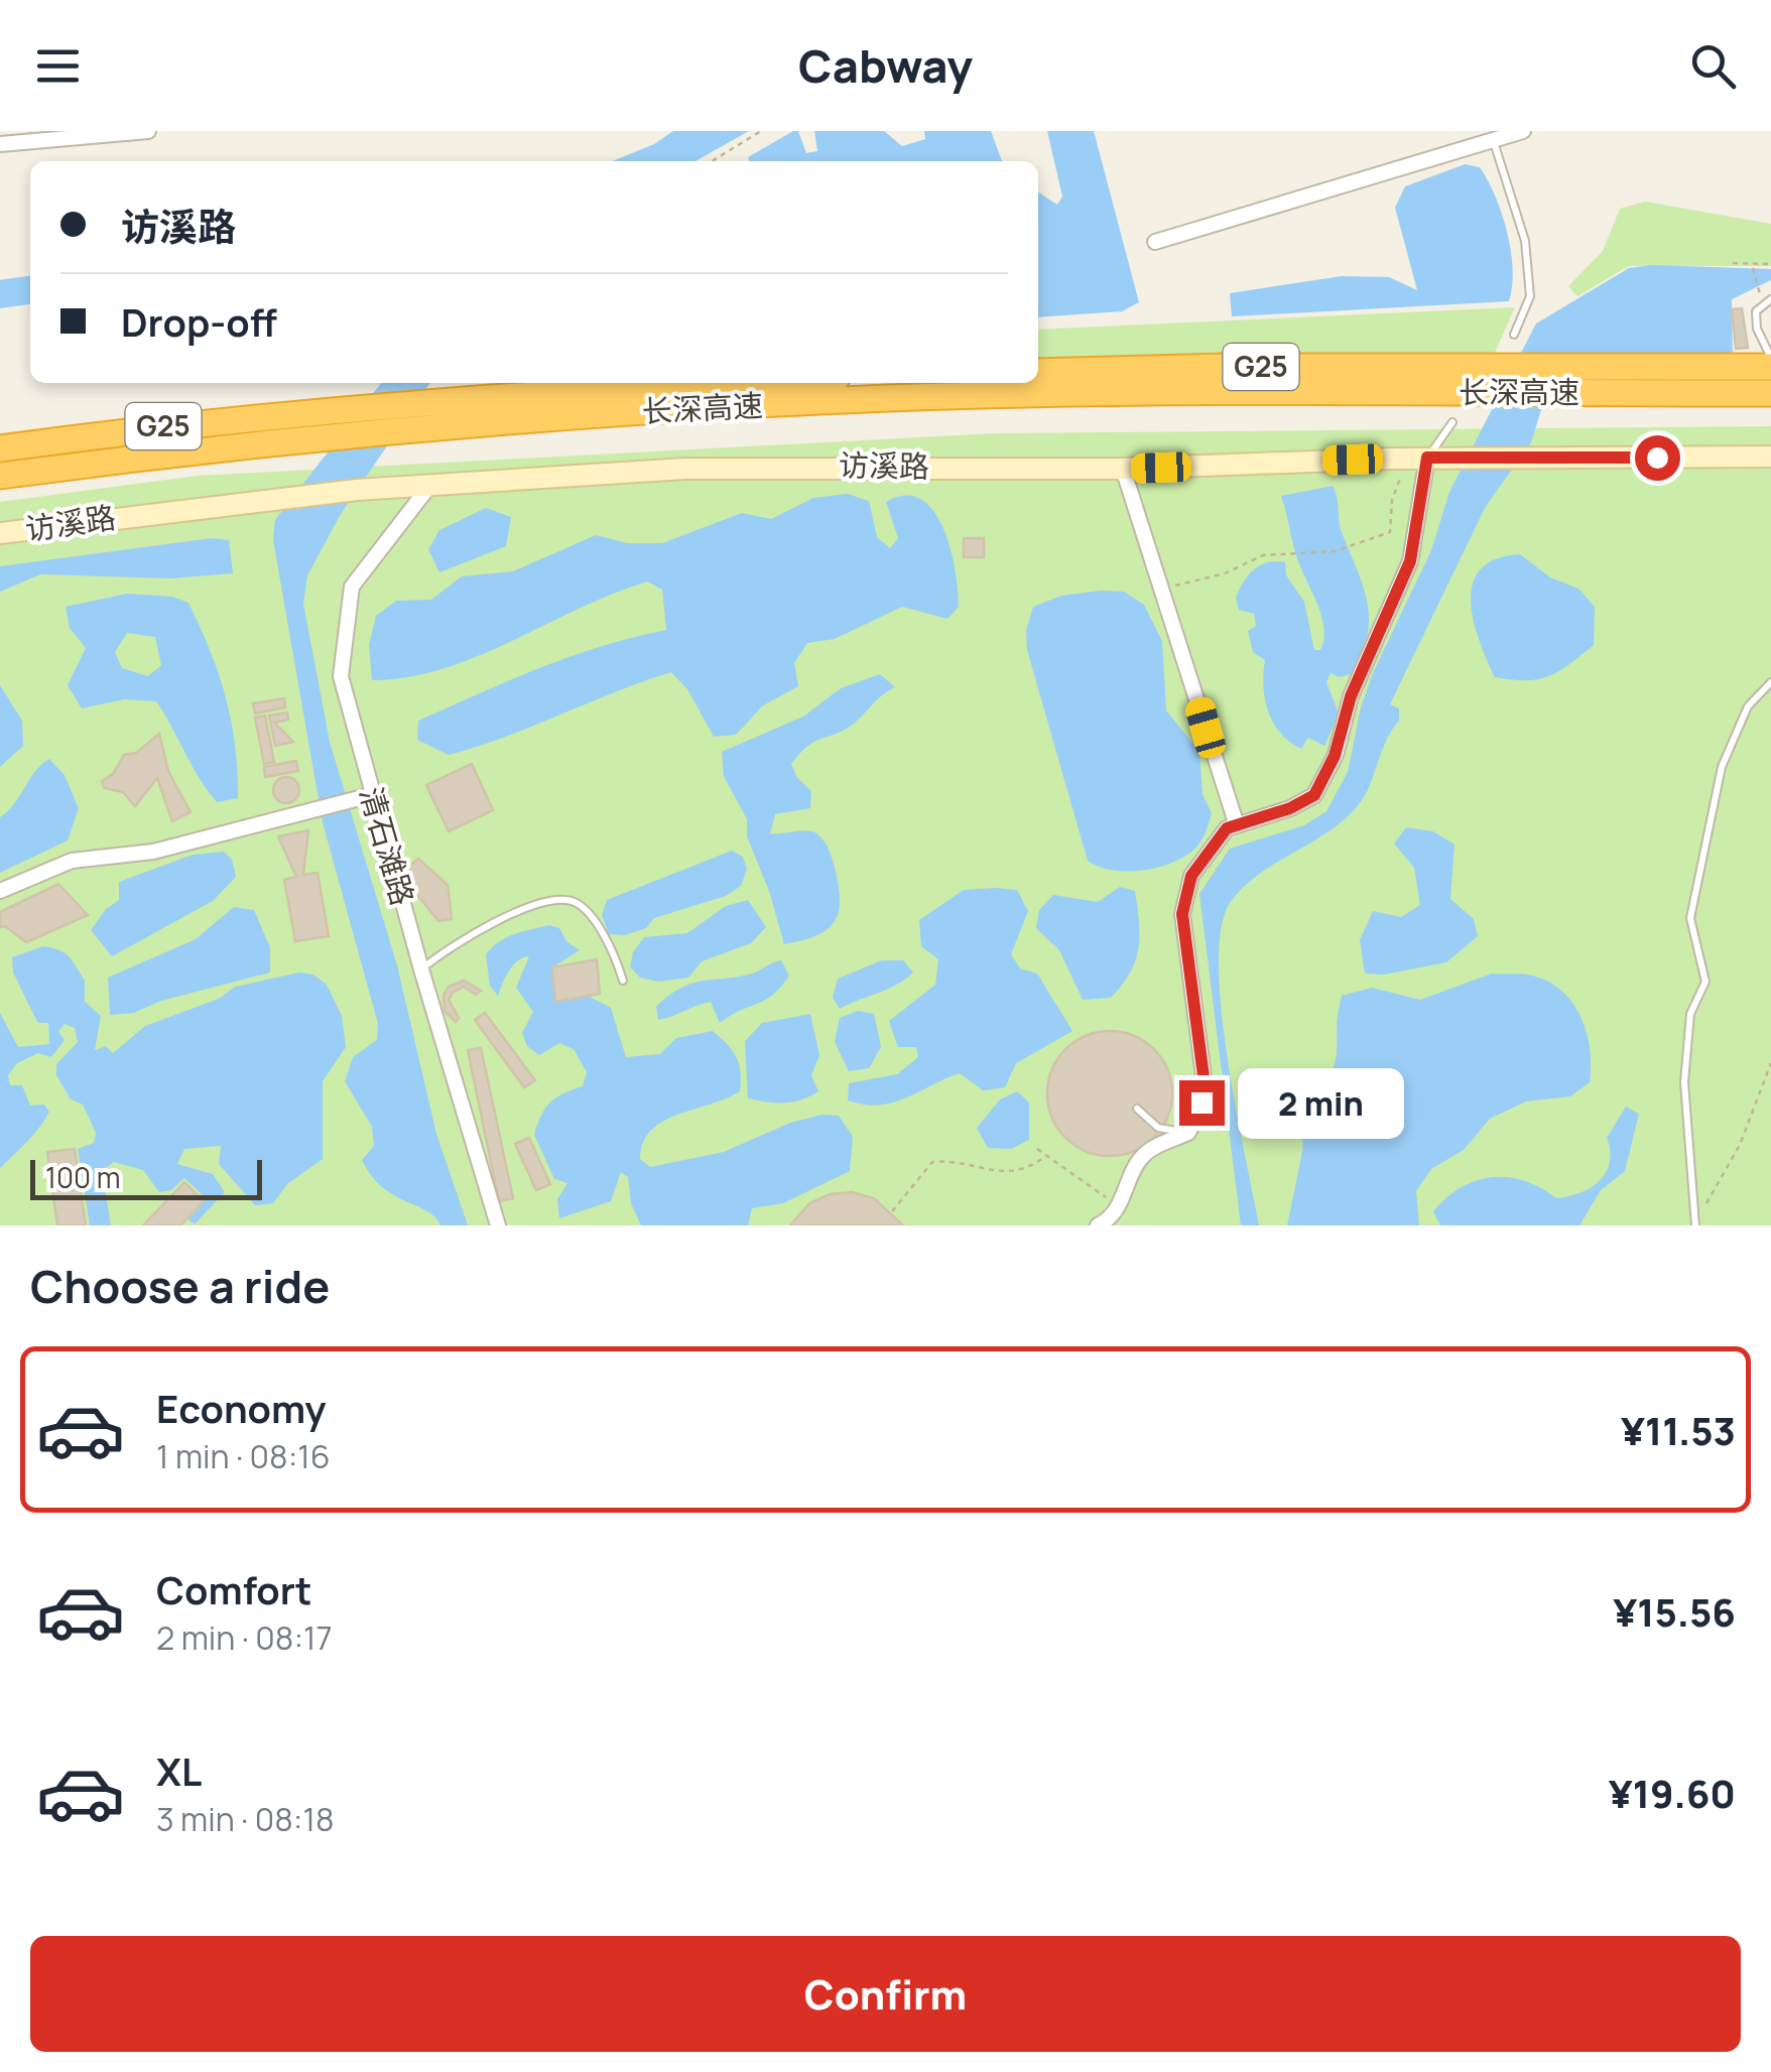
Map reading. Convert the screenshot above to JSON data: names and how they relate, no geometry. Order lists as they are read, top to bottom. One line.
{"streets":{"highway":["G25","长深高速"],"street":["访溪路","清石滩路"]},"crossings":[["访溪路","清石滩路"]],"scale_bar":"100 m","page":{"header":"Cabway","banner":["访溪路","Drop-off"],"bubble":"2 min","scale":"100 m","heading":"Choose a ride","list":[{"name":"Economy","note":"1 min · 08:16","value":"¥11.53"},{"name":"Comfort","note":"2 min · 08:17","value":"¥15.56"},{"name":"XL","note":"3 min · 08:18","value":"¥19.60"}],"buttons":"Confirm"}}
